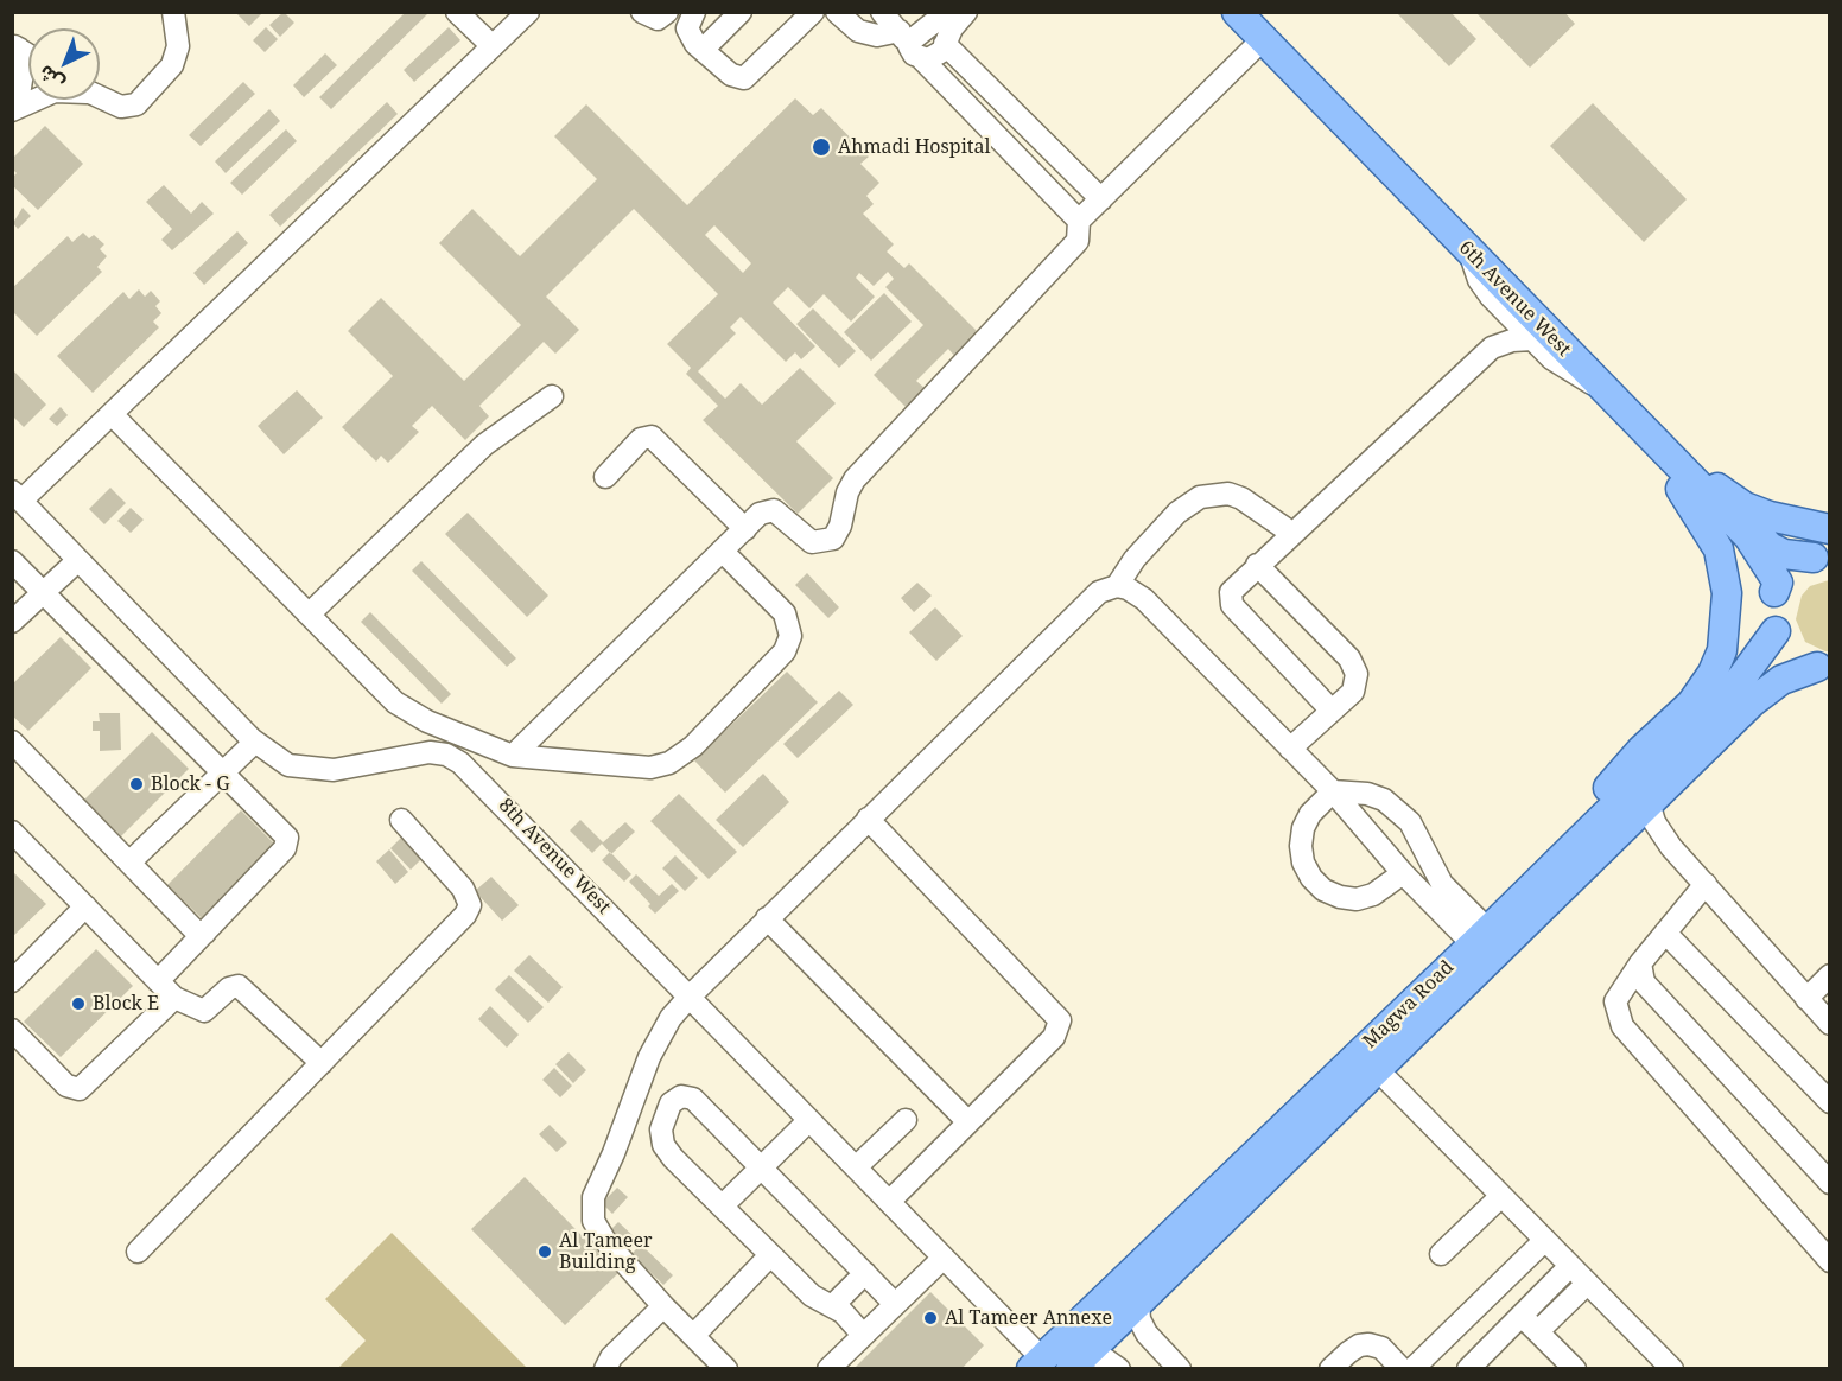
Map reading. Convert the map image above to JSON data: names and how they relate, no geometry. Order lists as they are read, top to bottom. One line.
{"streets":{"main road":["6th Avenue West","Magwa Road"],"street":["8th Avenue West"]},"crossings":[["8th Avenue West","Magwa Road"]],"places":["Ahmadi Hospital","Block - G","Block E","Al Tameer Building","Al Tameer Annexe"],"north":"bottom left"}
